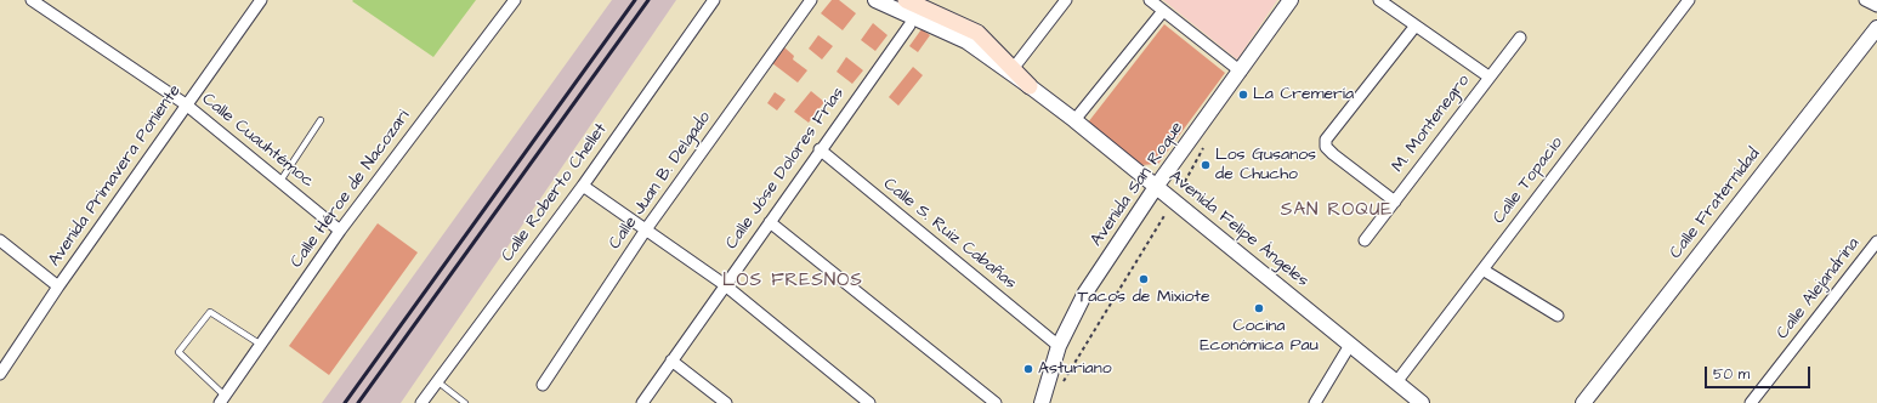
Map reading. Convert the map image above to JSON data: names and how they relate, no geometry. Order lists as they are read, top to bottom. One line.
{"streets":{"main road":["Avenida Felipe Ángeles"],"street":["M. Montenegro","Calle Cuauhtémoc","Calle Jóse Dolores Frías","Avenida Primavera Poniente","Calle Juan B. Delgado","Calle Topacio","Avenida San Roque","Calle Héroe de Nacozari","Calle Roberto Chellet","Calle Fraternidad","Calle S. Ruiz Cabañas","Calle Alejandrina"]},"crossings":[["Calle Cuauhtémoc","Avenida Primavera Poniente"],["Calle Cuauhtémoc","Calle Héroe de Nacozari"],["Calle Jóse Dolores Frías","Calle S. Ruiz Cabañas"],["Calle Topacio","Avenida Felipe Ángeles"],["Avenida San Roque","Avenida Felipe Ángeles"],["Avenida San Roque","Calle S. Ruiz Cabañas"]],"districts":["SAN ROQUE","LOS FRESNOS"],"places":["La Cremería","Los Gusanos de Chucho","Tacos de Mixiote","Cocina Económica Pau","Asturiano"],"scale_bar":"50 m"}
